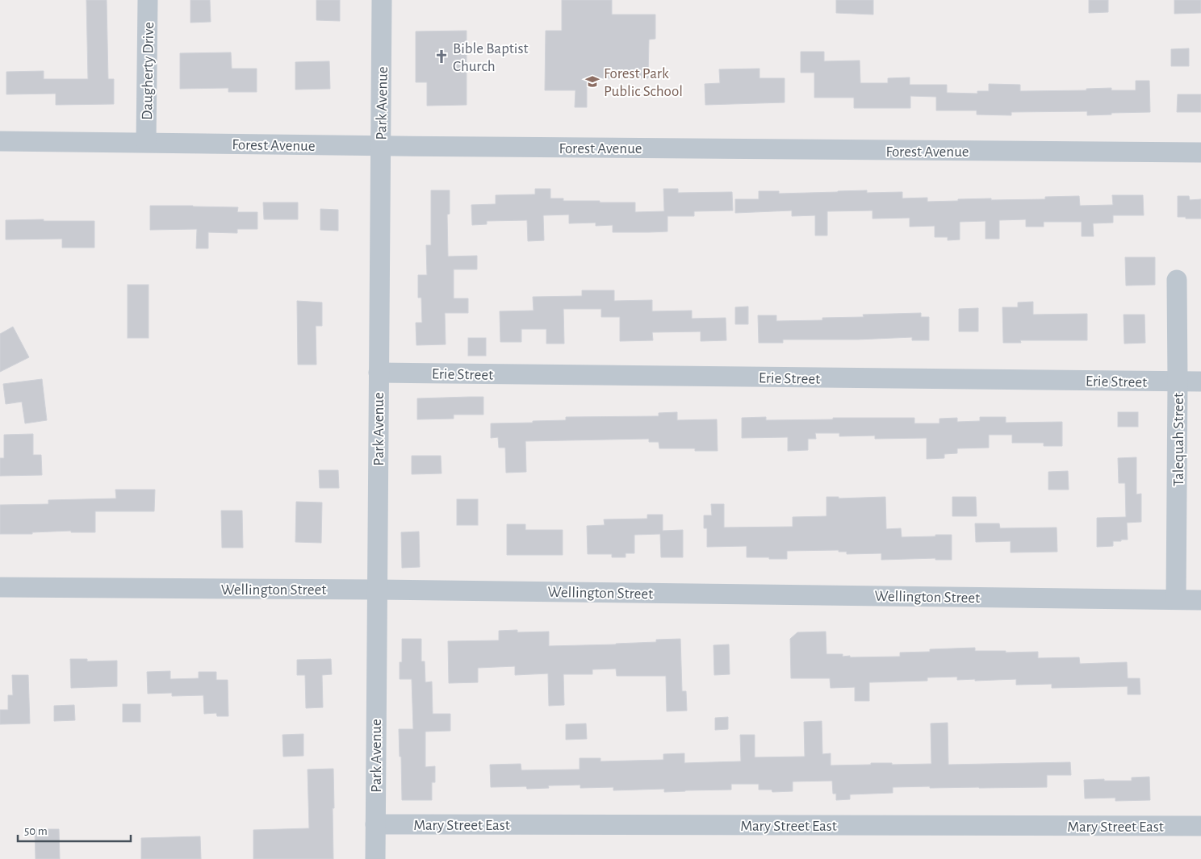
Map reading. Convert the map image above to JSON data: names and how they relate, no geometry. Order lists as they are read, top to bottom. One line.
{"streets":{"street":["Daugherty Drive","Park Avenue","Forest Avenue","Erie Street","Talequah Street","Wellington Street","Mary Street East"]},"crossings":[["Daugherty Drive","Forest Avenue"],["Park Avenue","Forest Avenue"],["Park Avenue","Erie Street"],["Park Avenue","Wellington Street"],["Park Avenue","Mary Street East"],["Erie Street","Talequah Street"],["Talequah Street","Wellington Street"]],"places":{"church":["Bible Baptist Church"],"school or university":["Forest Park Public School"]},"scale_bar":"50 m"}
